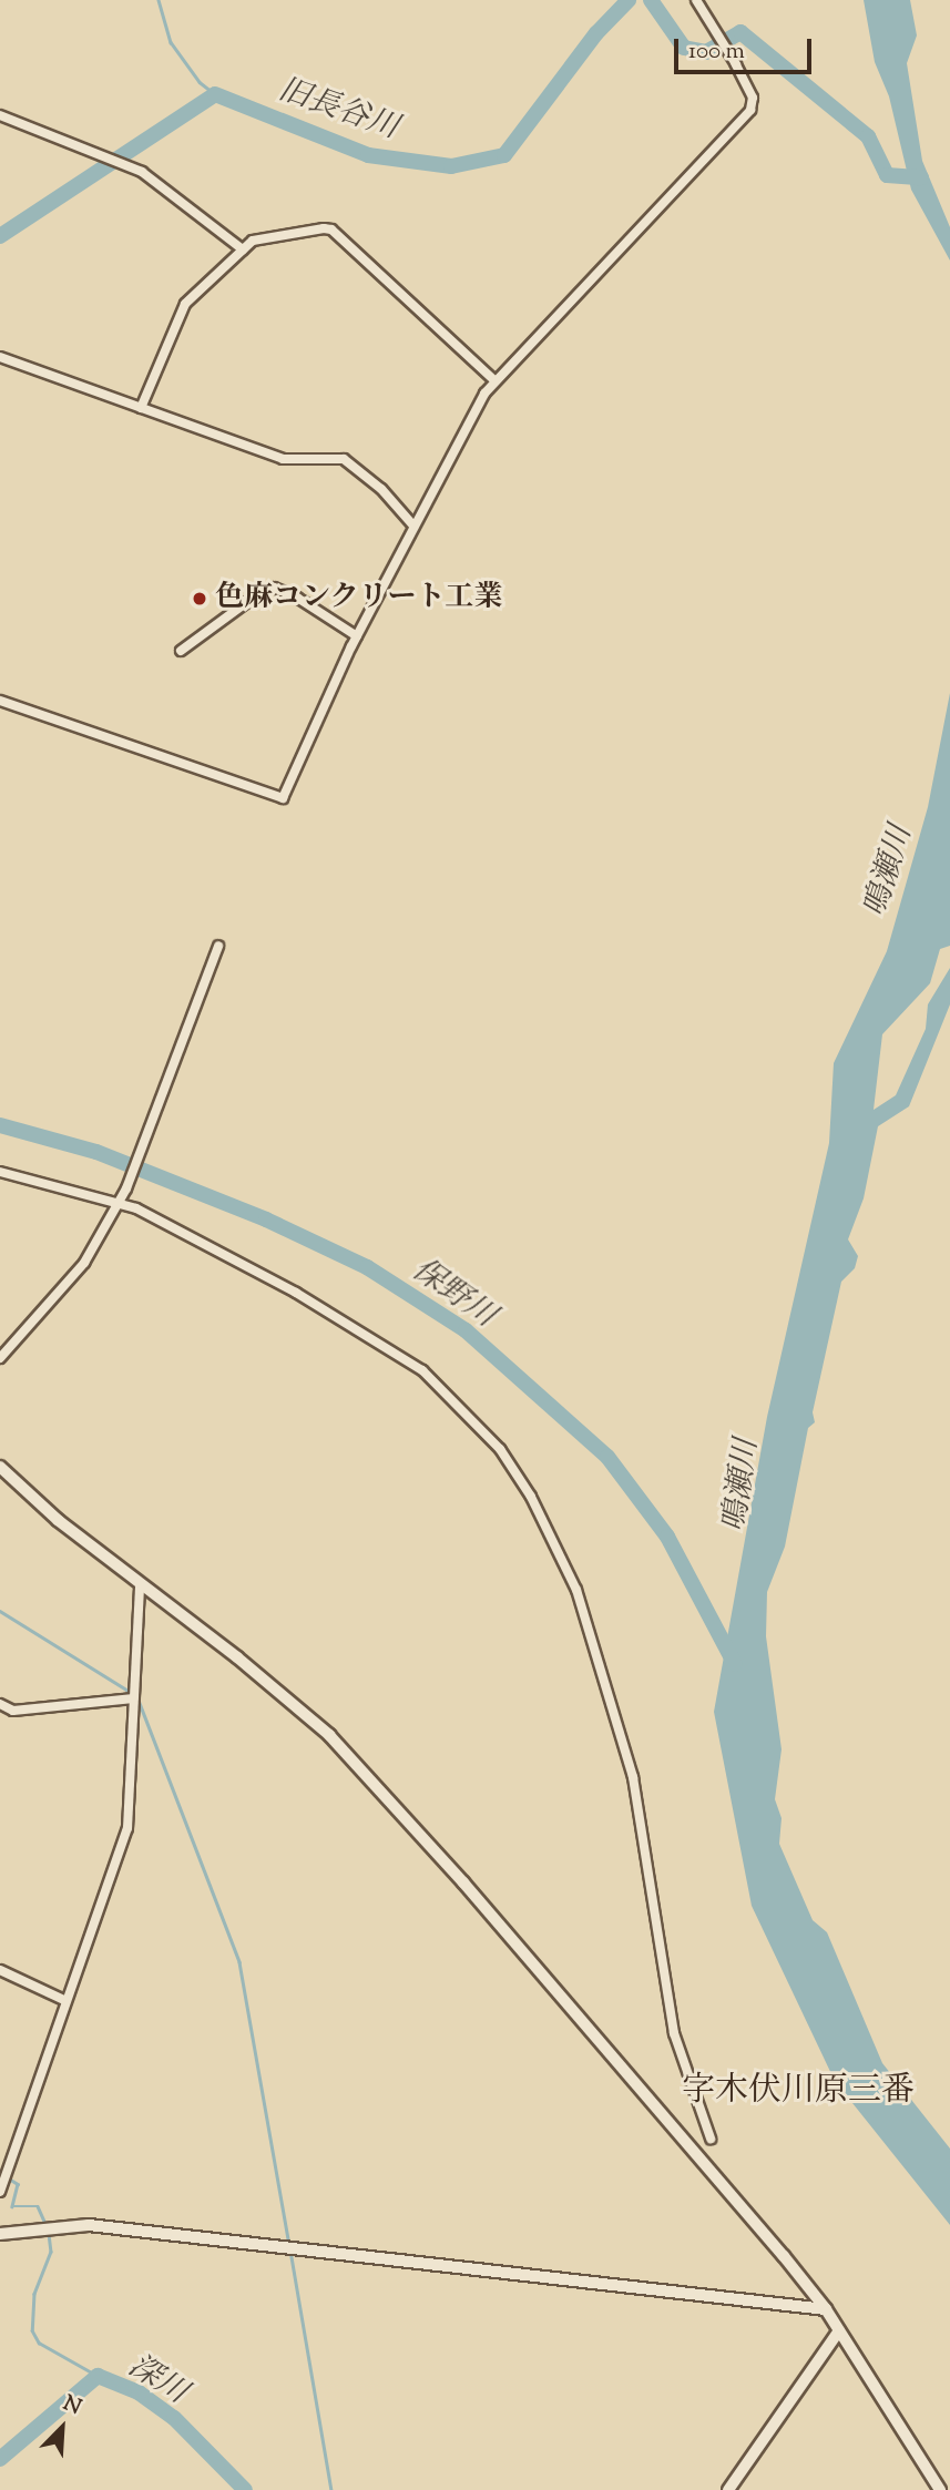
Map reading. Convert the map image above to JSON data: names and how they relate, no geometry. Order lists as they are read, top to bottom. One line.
{"districts":["字木伏川原三番"],"water":["旧長谷川","鳴瀬川","保野川","深川"],"places":["色麻コンクリート工業"],"scale_bar":"100 m","north":"top right"}
